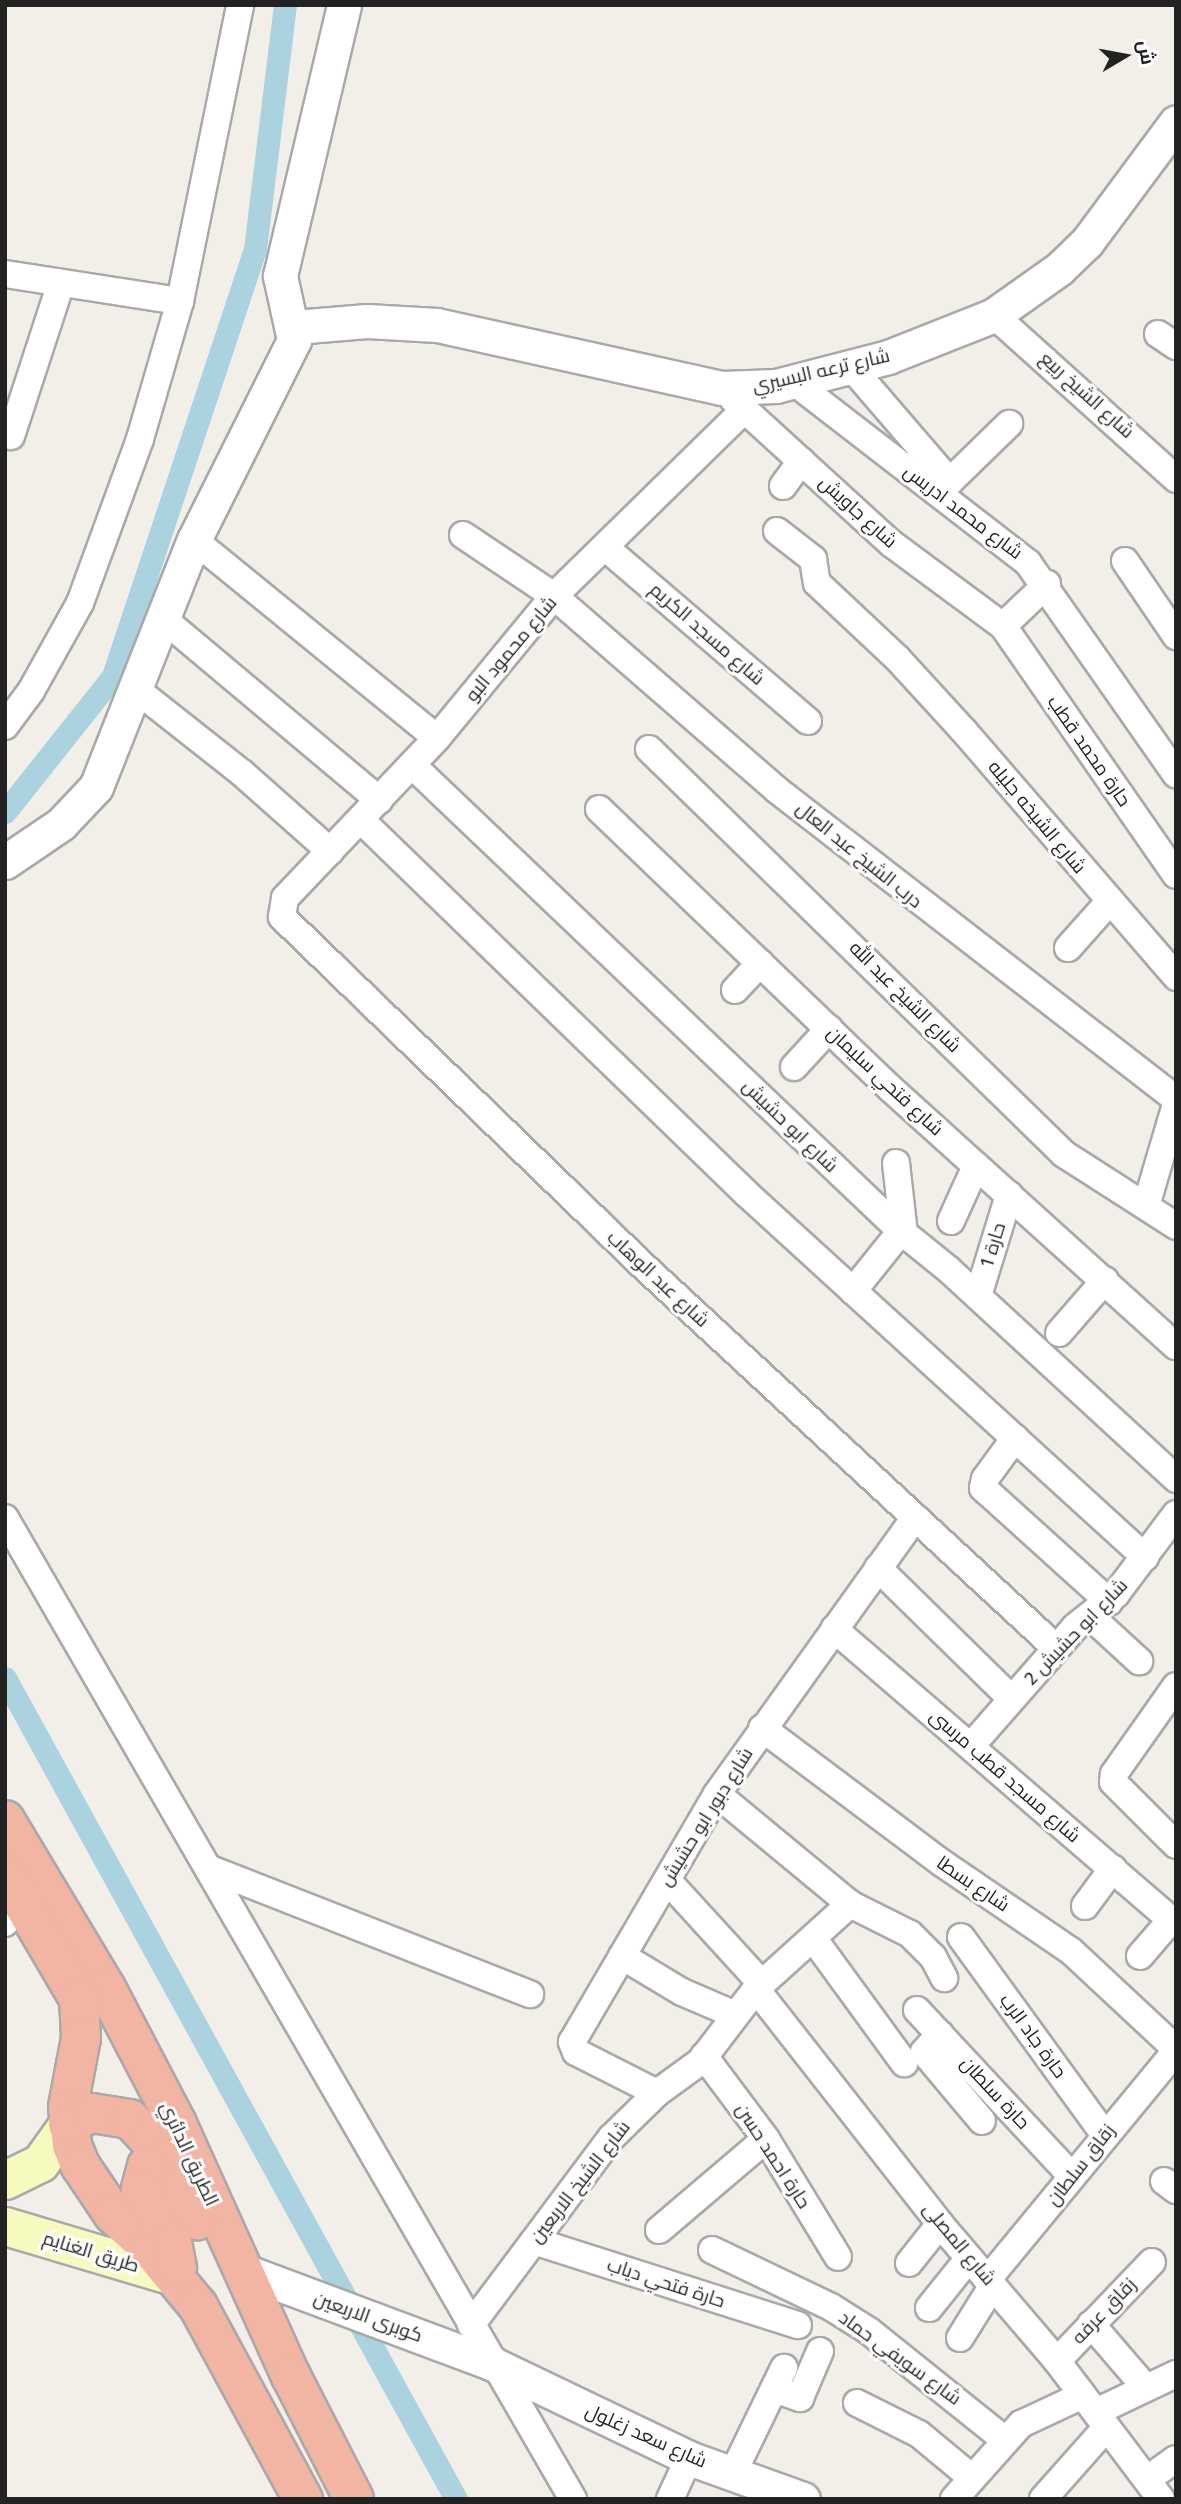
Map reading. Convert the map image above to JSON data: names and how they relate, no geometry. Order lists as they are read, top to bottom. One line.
{"streets":{"highway":["الطريق الدائري"],"main road":["طريق الغنايم"],"street":["شارع ترعه البسيري","شارع الشيخ ربيع","شارع جاويش","شارع محمد ادريس","شارع مسجد الكريم","شارع محمود البو","حارة محمد قطب","شارع الشيخه جليله","درب الشيخ عبد العال","شارع الشيخ عبد الله","شارع فتحي سليمان","شارع ابو حشيش","حارة 1","شارع عبد الوهاب","شارع ابو حشيش 2","شارع مسجد قطب مرسى","شارع دبور ابو حشيش","شارع بسطا","حارة جاد الرب","حارة سلطان","حارة احمد حسن","زقاق سلطان","شارع الشيخ الاربعين","شارع المصلى","حارة فتحي دياب","زقاق عرفه","كوبرى الاربعين","شارع سويفي حماد","شارع سعد زغلول"]},"crossings":[["شارع ترعه البسيري","شارع الشيخ ربيع"],["شارع ترعه البسيري","شارع جاويش"],["شارع ترعه البسيري","شارع محمد ادريس"],["شارع ترعه البسيري","شارع محمود البو"],["شارع جاويش","شارع محمود البو"],["شارع جاويش","حارة محمد قطب"],["شارع مسجد الكريم","شارع محمود البو"],["شارع محمود البو","درب الشيخ عبد العال"],["شارع محمود البو","شارع ابو حشيش"],["شارع محمود البو","شارع عبد الوهاب"],["شارع فتحي سليمان","حارة 1"],["شارع ابو حشيش","حارة 1"],["شارع عبد الوهاب","شارع ابو حشيش 2"],["شارع عبد الوهاب","شارع دبور ابو حشيش"],["شارع ابو حشيش 2","شارع مسجد قطب مرسى"],["شارع مسجد قطب مرسى","شارع دبور ابو حشيش"],["شارع دبور ابو حشيش","شارع بسطا"],["شارع دبور ابو حشيش","شارع الشيخ الاربعين"],["شارع دبور ابو حشيش","شارع المصلى"],["شارع بسطا","زقاق سلطان"],["حارة جاد الرب","زقاق سلطان"],["حارة سلطان","زقاق سلطان"],["الطريق الدائري","كوبرى الاربعين"],["حارة احمد حسن","شارع الشيخ الاربعين"],["زقاق سلطان","شارع المصلى"],["شارع الشيخ الاربعين","شارع المصلى"],["شارع الشيخ الاربعين","حارة فتحي دياب"],["شارع المصلى","زقاق عرفه"],["كوبرى الاربعين","شارع سعد زغلول"]],"north":"right"}
